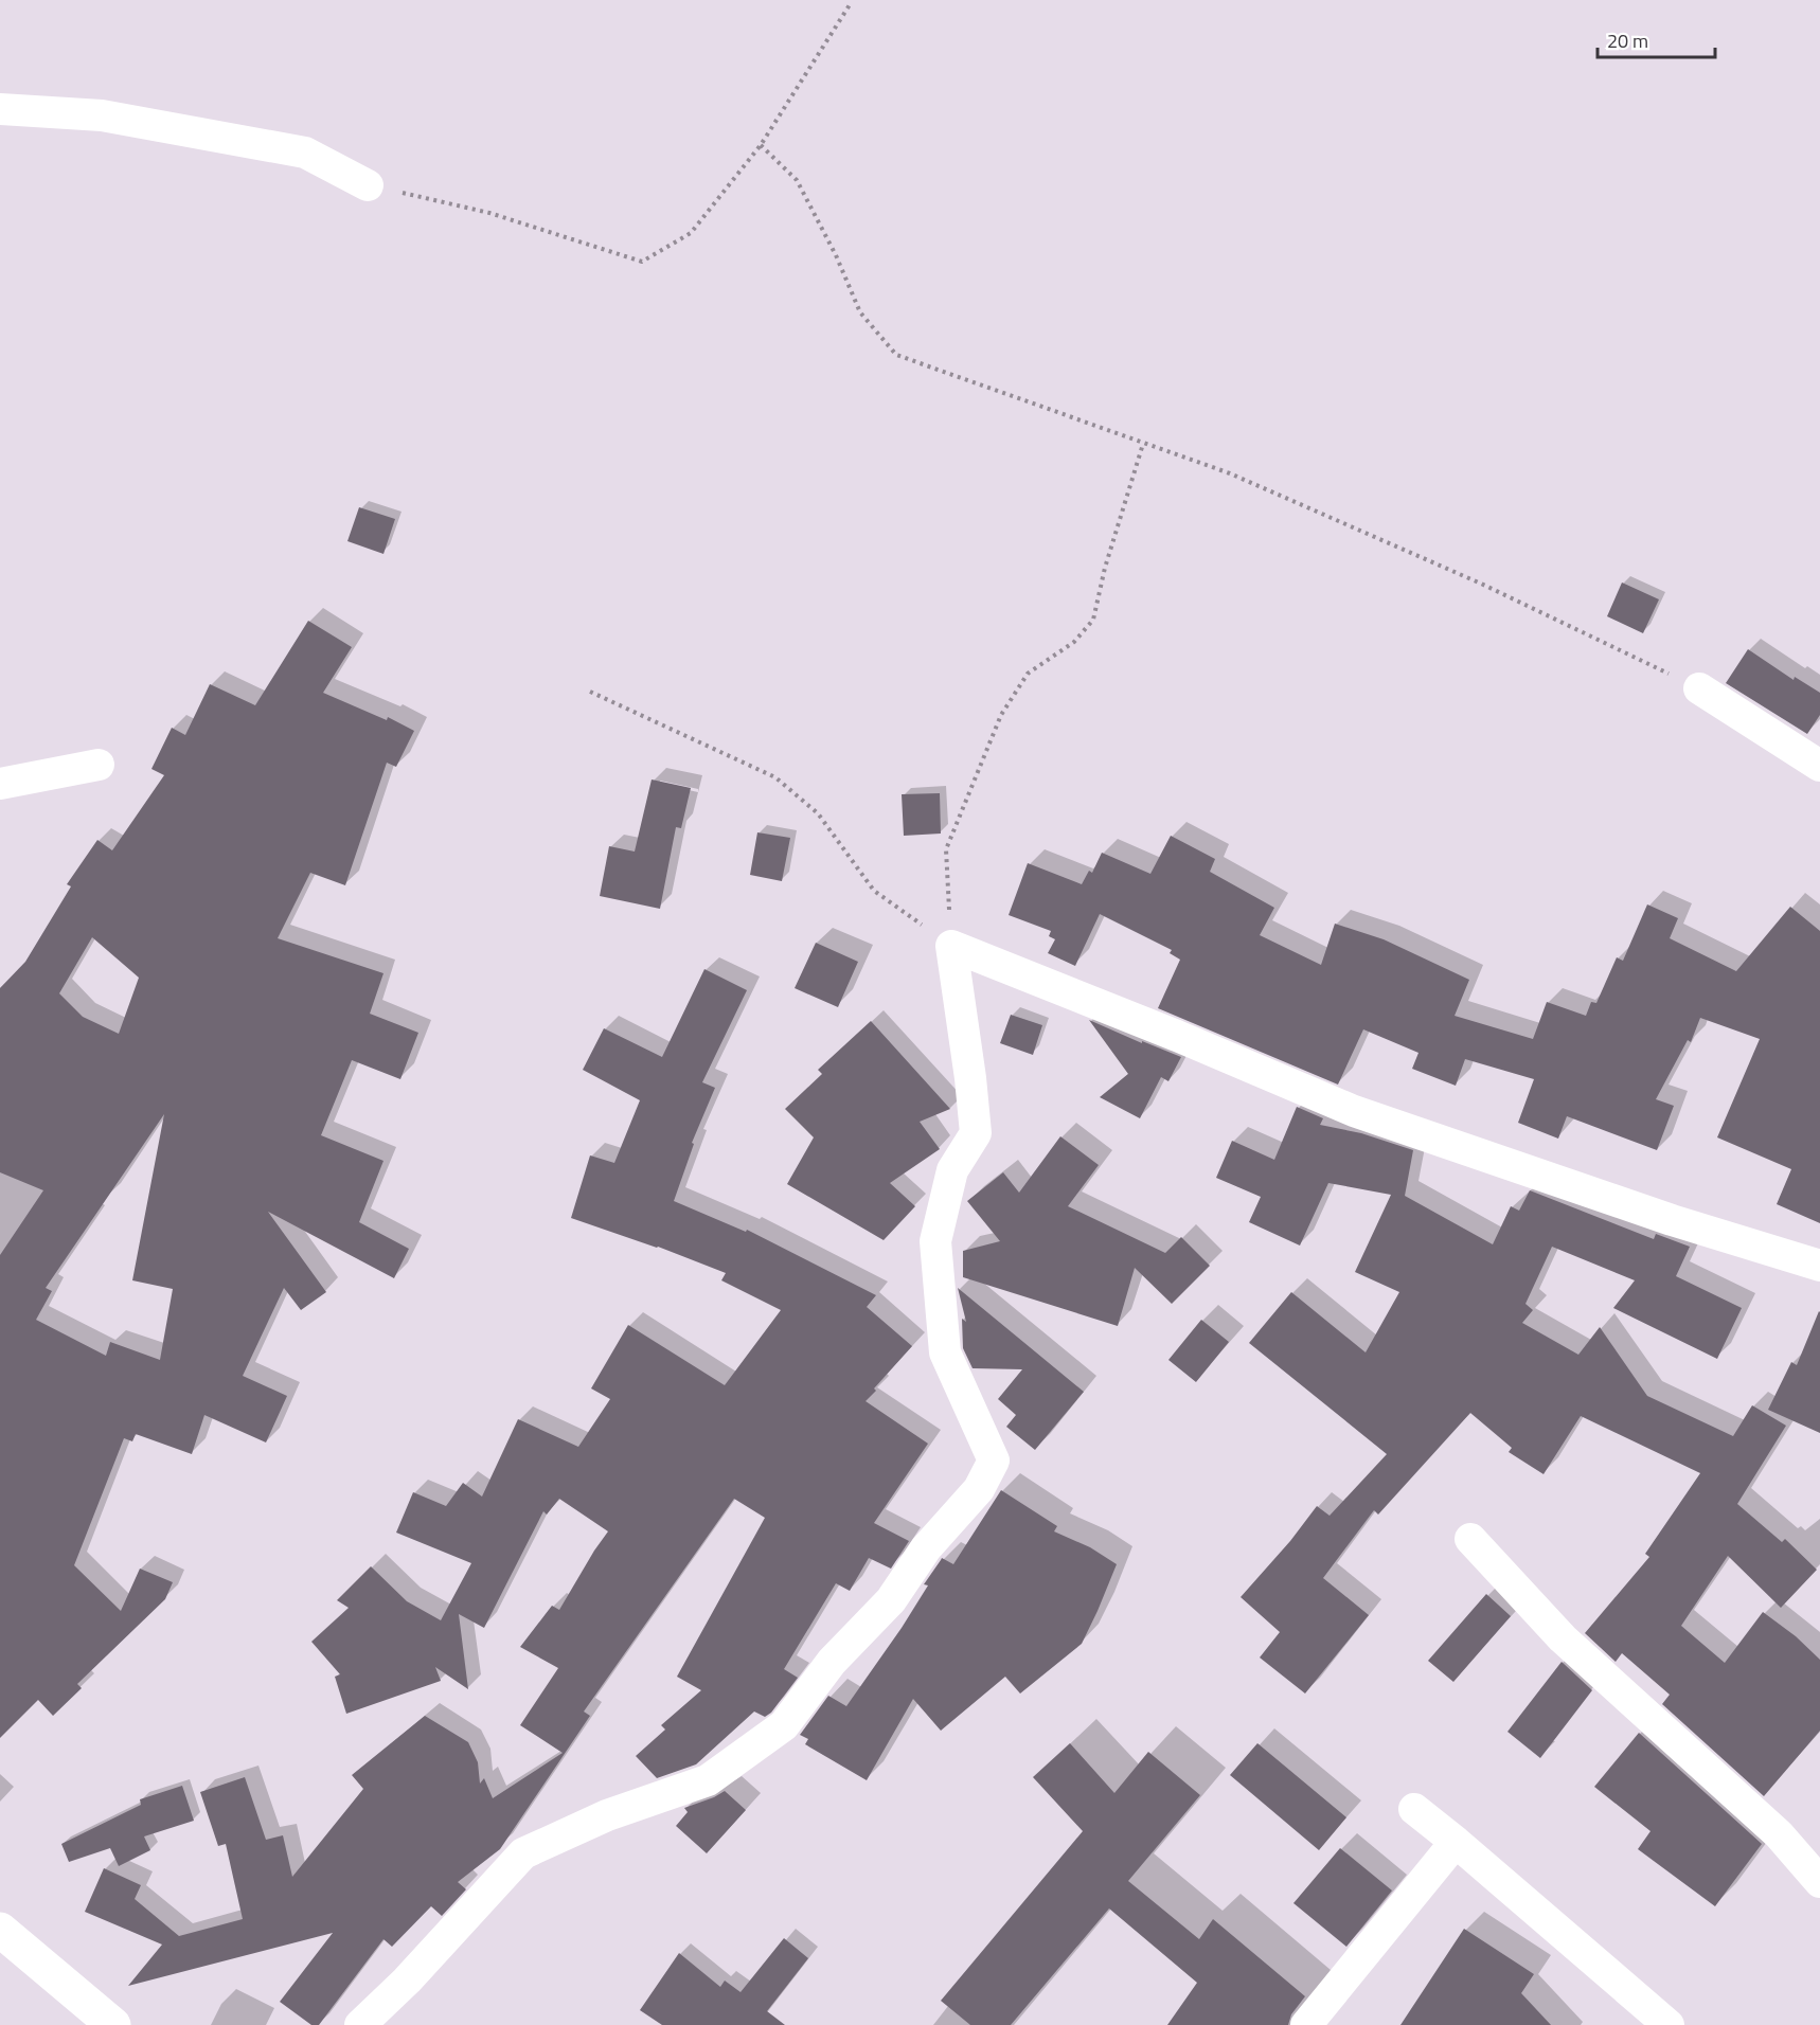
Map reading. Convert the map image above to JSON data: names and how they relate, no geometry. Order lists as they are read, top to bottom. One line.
{"scale_bar":"20 m"}
